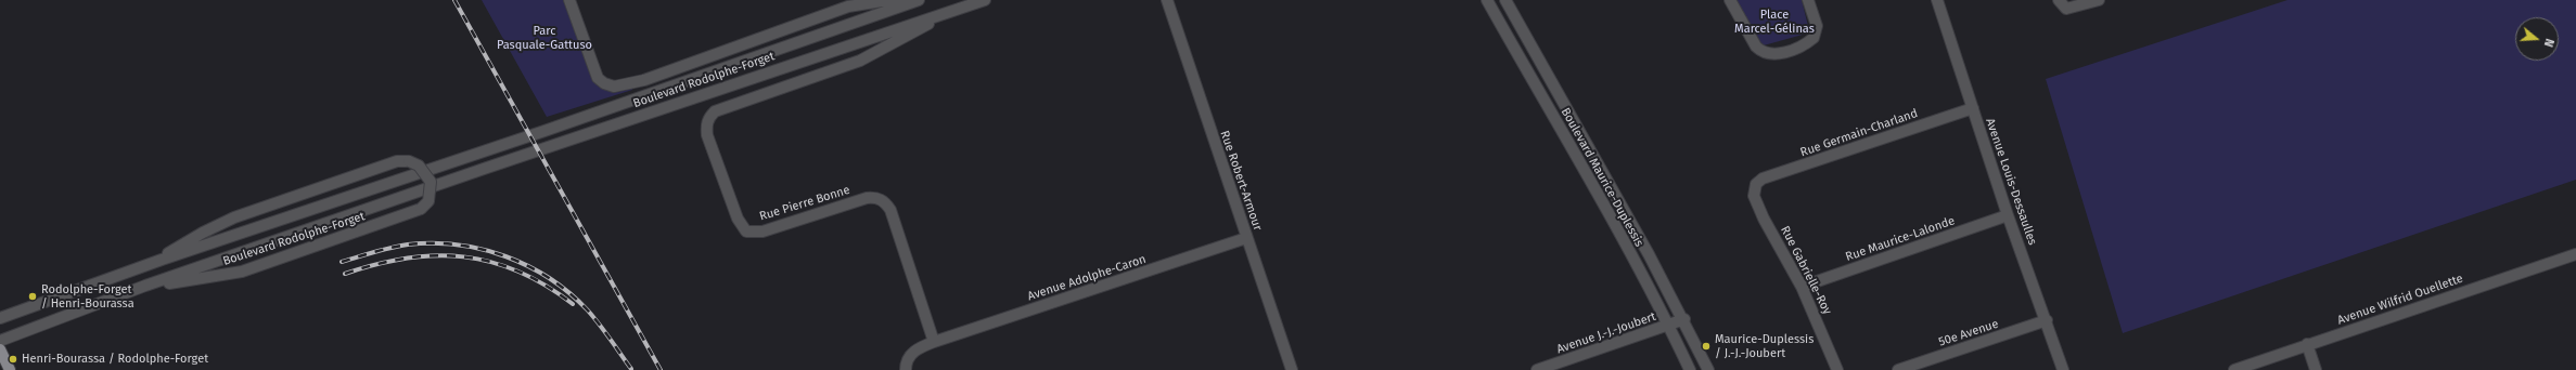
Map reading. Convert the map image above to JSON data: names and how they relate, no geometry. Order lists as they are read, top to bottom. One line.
{"streets":{"street":["Boulevard Rodolphe-Forget","Rue Germain-Charland","Boulevard Maurice-Duplessis","Rue Robert-Armour","Avenue Louis-Dessaulles","Rue Pierre Bonne","Rue Maurice-Lalonde","Rue Gabrielle-Roy","Avenue Adolphe-Caron","Avenue Wilfrid Ouellette","Avenue J.-J.-Joubert","50e Avenue"]},"crossings":[["Boulevard Rodolphe-Forget","Rue Pierre Bonne"],["Rue Germain-Charland","Avenue Louis-Dessaulles"],["Rue Germain-Charland","Rue Gabrielle-Roy"],["Boulevard Maurice-Duplessis","Avenue J.-J.-Joubert"],["Rue Robert-Armour","Avenue Adolphe-Caron"],["Avenue Louis-Dessaulles","Rue Maurice-Lalonde"],["Avenue Louis-Dessaulles","50e Avenue"],["Rue Pierre Bonne","Avenue Adolphe-Caron"],["Rue Maurice-Lalonde","Rue Gabrielle-Roy"]],"parks":["Place Marcel-Gélinas","Parc Pasquale-Gattuso"],"places":["Rodolphe-Forget / Henri-Bourassa","Maurice-Duplessis / J.-J.-Joubert","Henri-Bourassa / Rodolphe-Forget"],"north":"right"}
